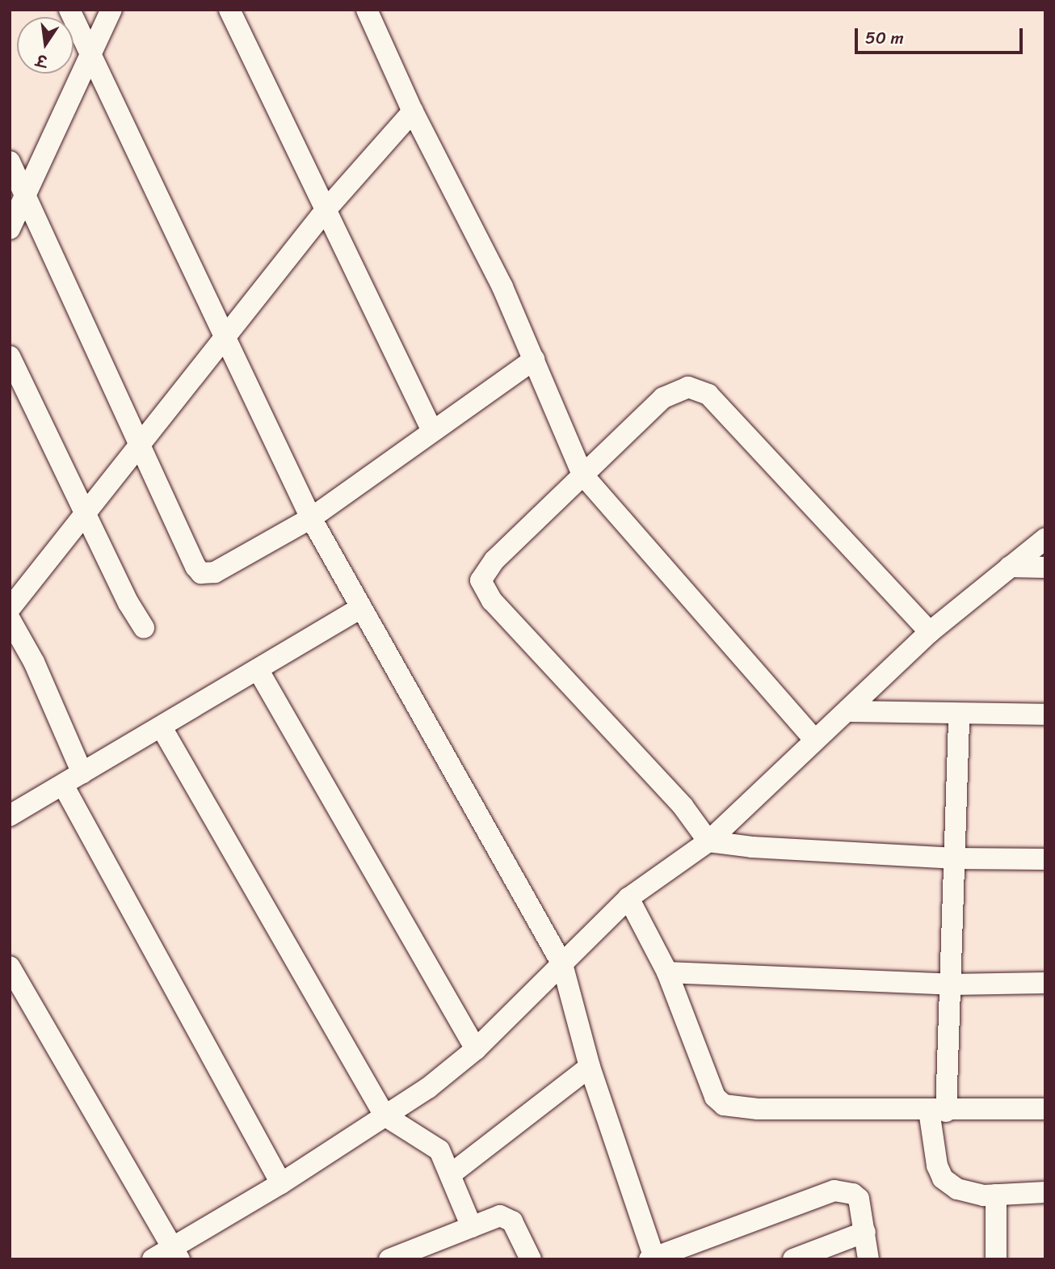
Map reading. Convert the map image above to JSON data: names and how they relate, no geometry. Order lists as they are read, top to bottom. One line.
{"scale_bar":"50 m","north":"bottom"}
